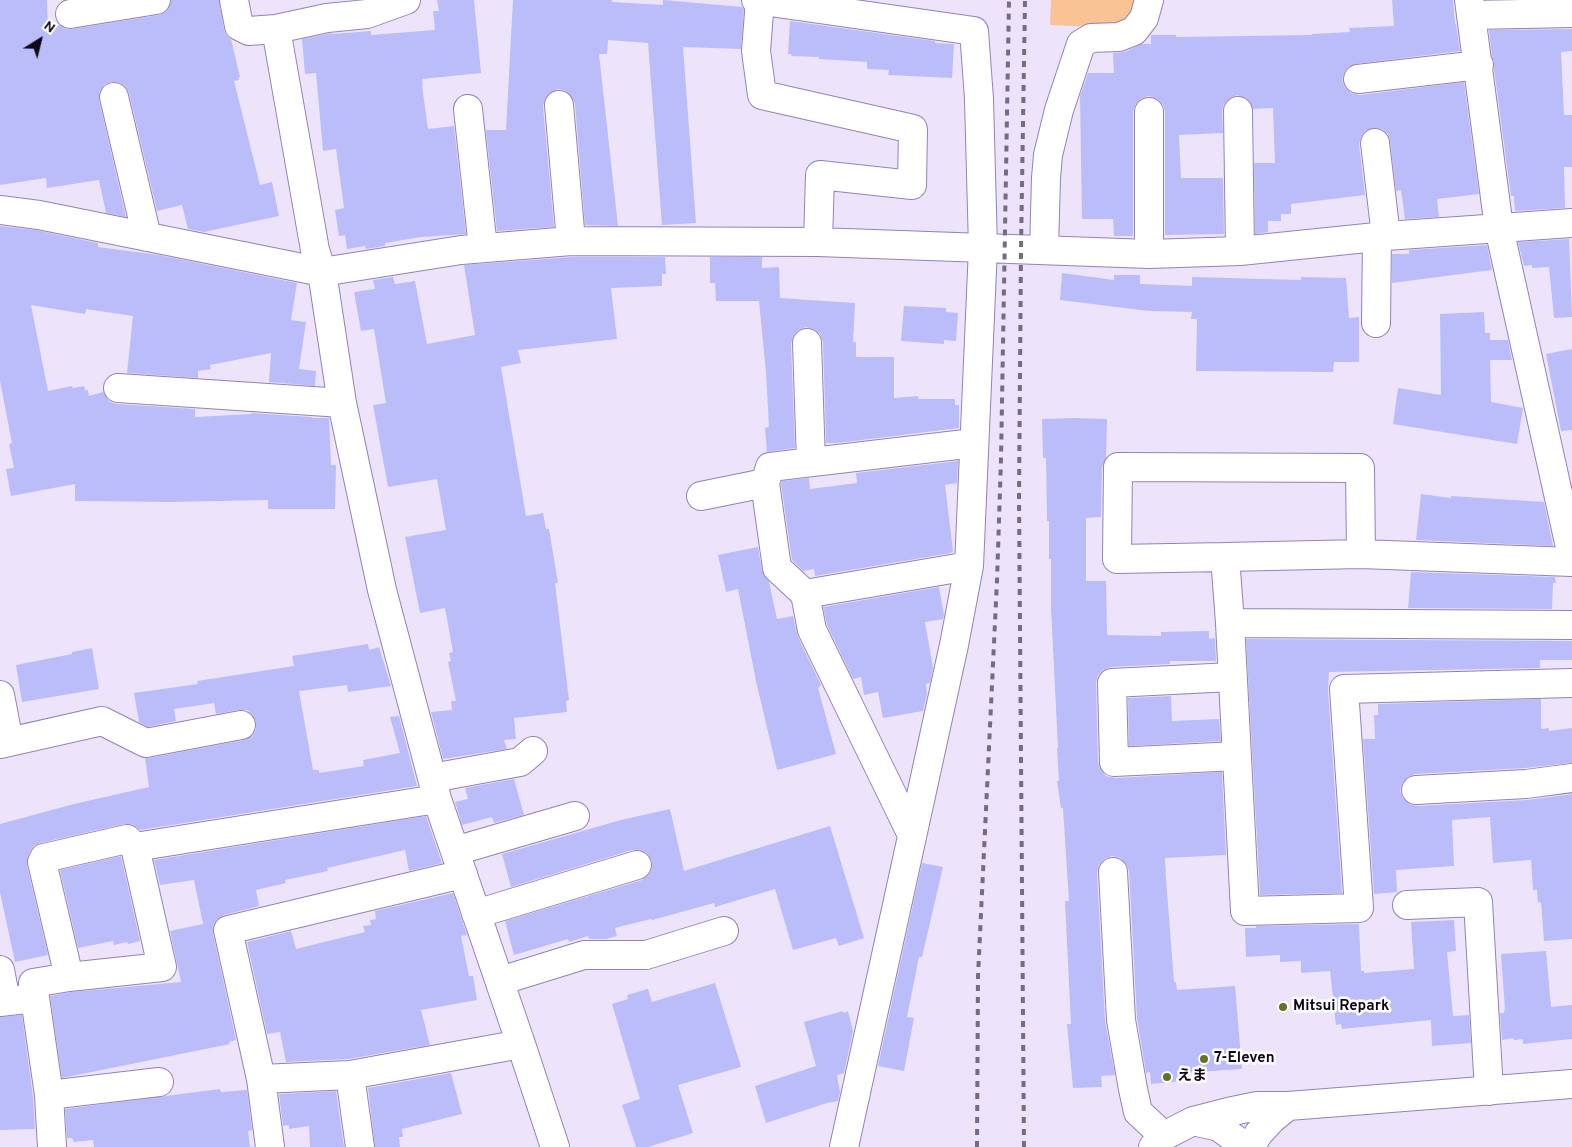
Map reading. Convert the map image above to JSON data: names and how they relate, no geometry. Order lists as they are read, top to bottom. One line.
{"places":["Mitsui Repark","7-Eleven","えま"],"north":"top right"}
